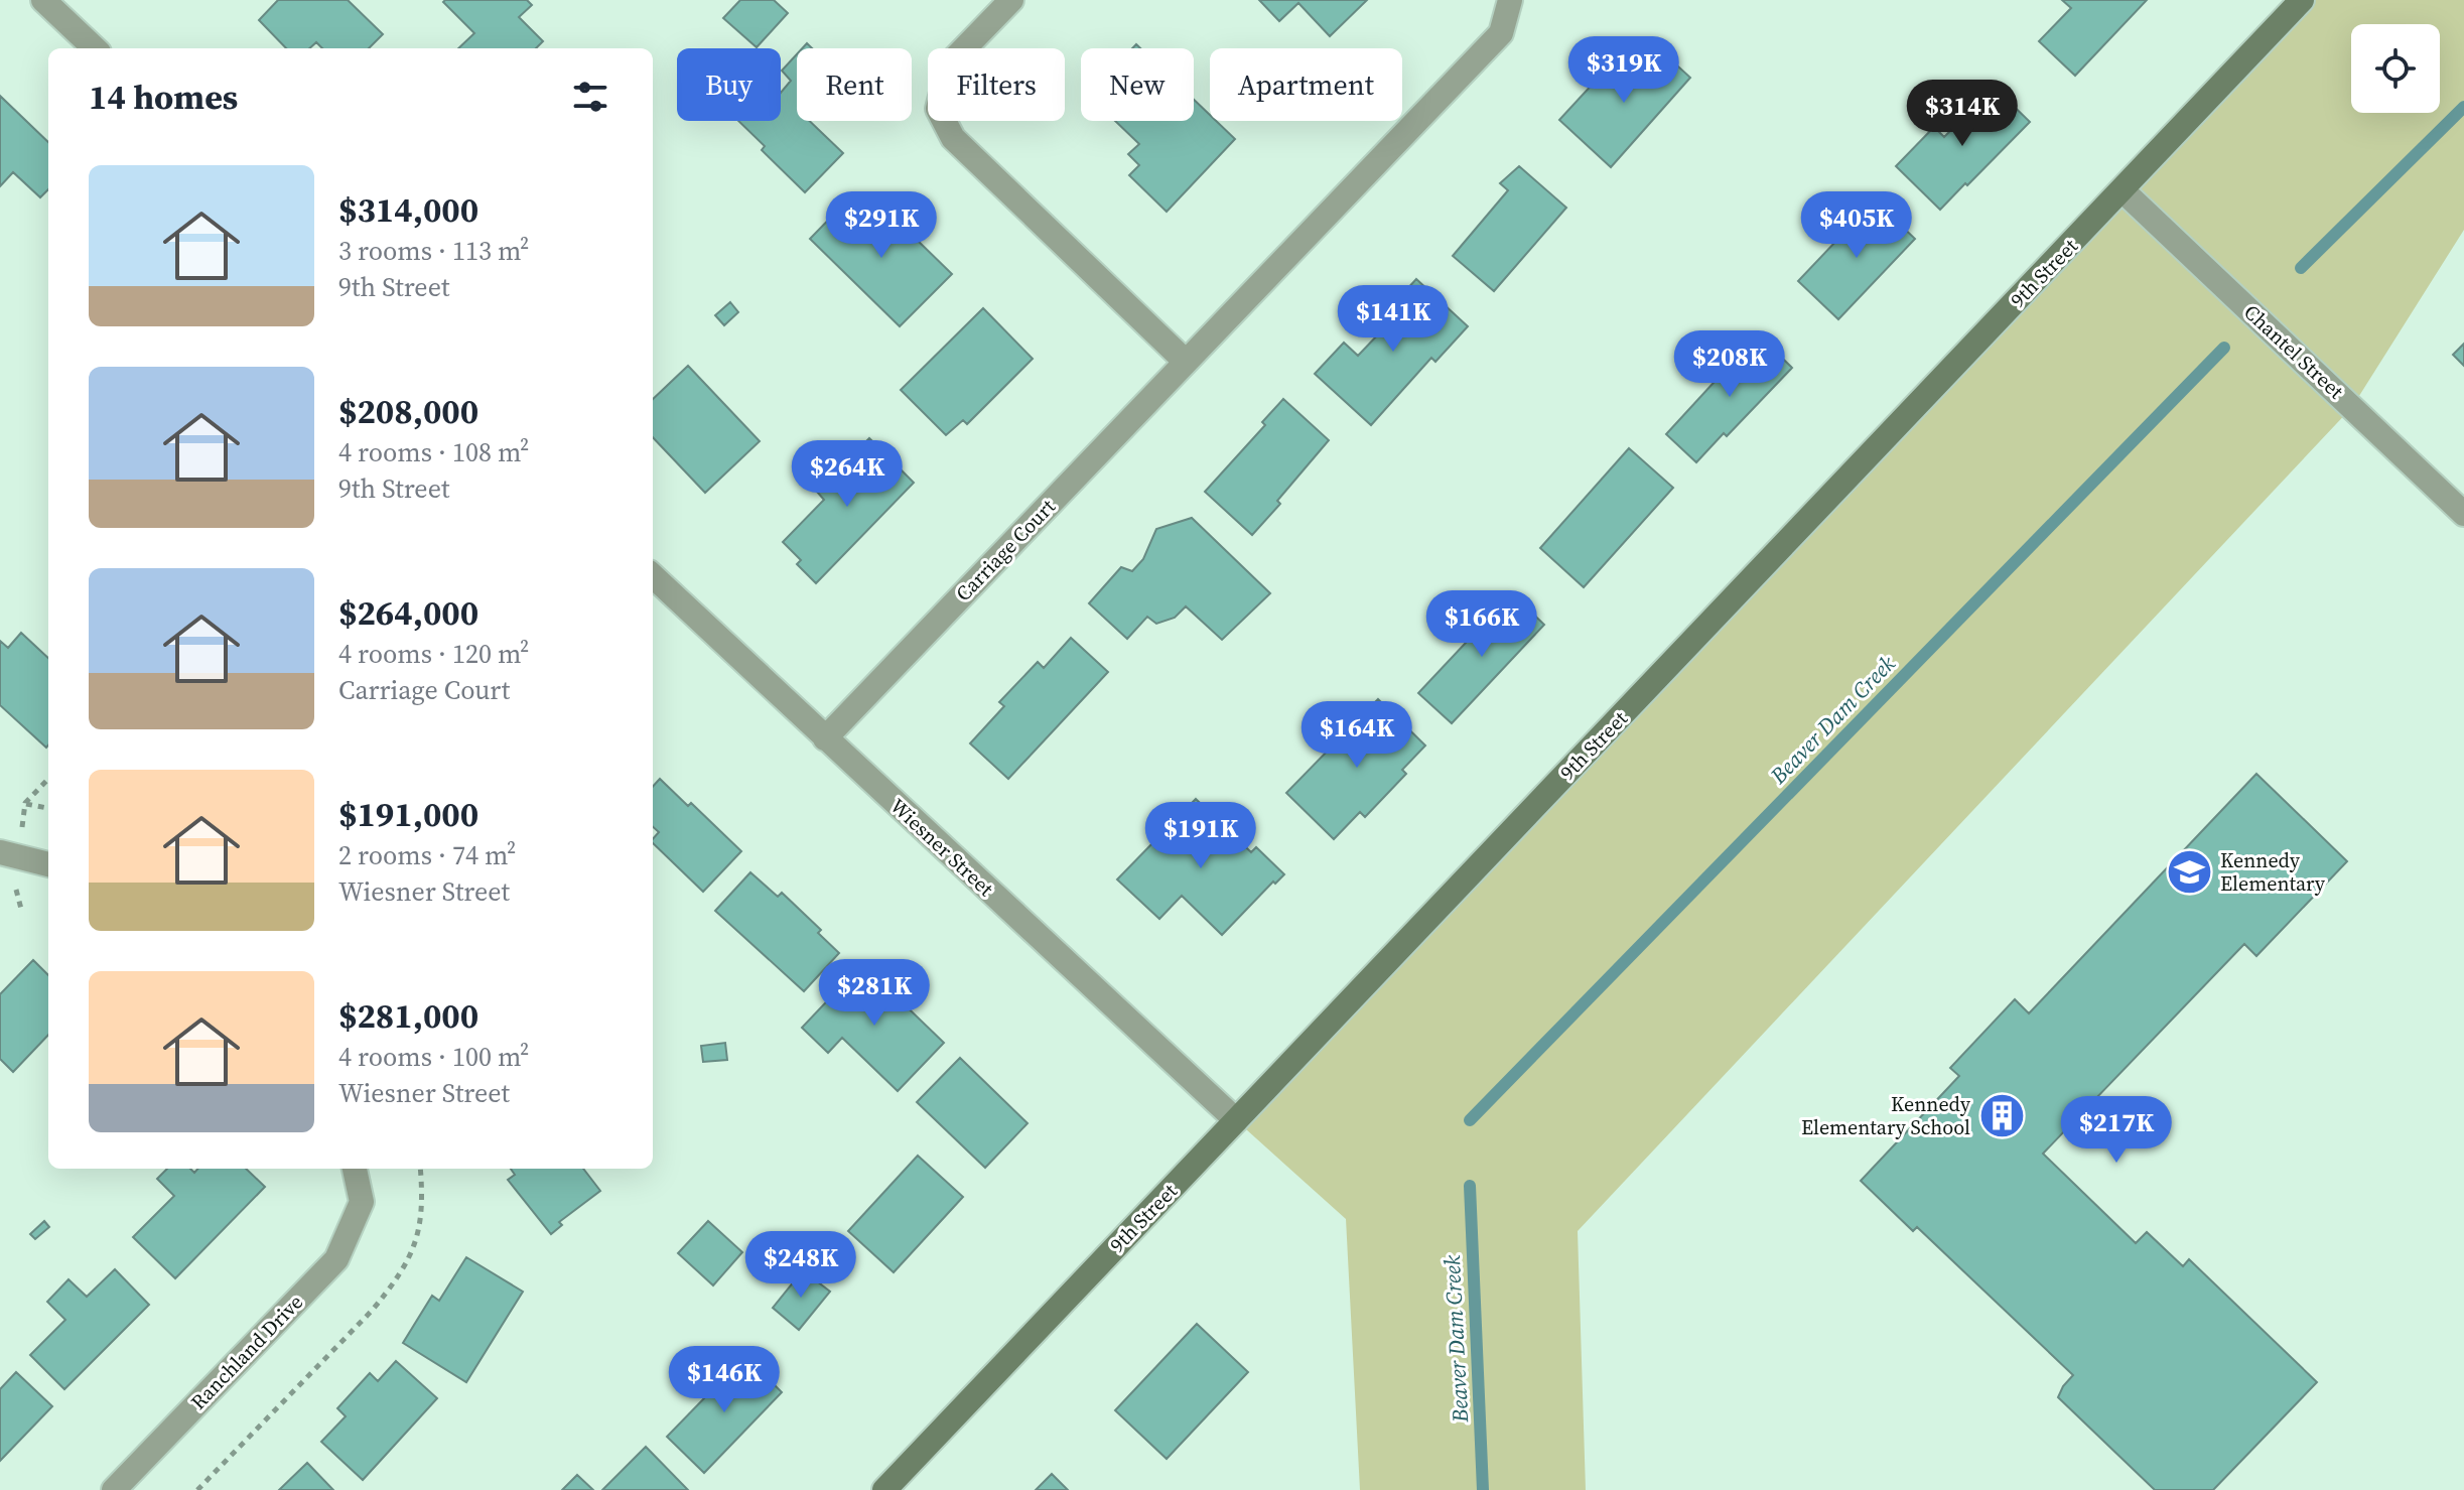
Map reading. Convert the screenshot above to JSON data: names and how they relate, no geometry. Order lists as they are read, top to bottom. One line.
{"streets":{"street":["9th Street","Chantel Street","Carriage Court","Wiesner Street","Ranchland Drive"]},"crossings":[["9th Street","Chantel Street"],["9th Street","Wiesner Street"],["Carriage Court","Wiesner Street"]],"water":["Beaver Dam Creek"],"places":{"school or university":["Kennedy Elementary"],"building":["Kennedy Elementary School"]},"page":{"price":["$319K","$314K","$291K","$405K","$141K","$208K","$264K","$166K","$164K","$191K","$281K","$217K","$248K","$146K"],"chip":["Buy","Rent","Filters","New","Apartment"],"heading":"14 homes","list":[{"name":"$314,000","note":"3 rooms · 113 m² · 9th Street"},{"name":"$208,000","note":"4 rooms · 108 m² · 9th Street"},{"name":"$264,000","note":"4 rooms · 120 m² · Carriage Court"},{"name":"$191,000","note":"2 rooms · 74 m² · Wiesner Street"},{"name":"$281,000","note":"4 rooms · 100 m² · Wiesner Street"}]}}
